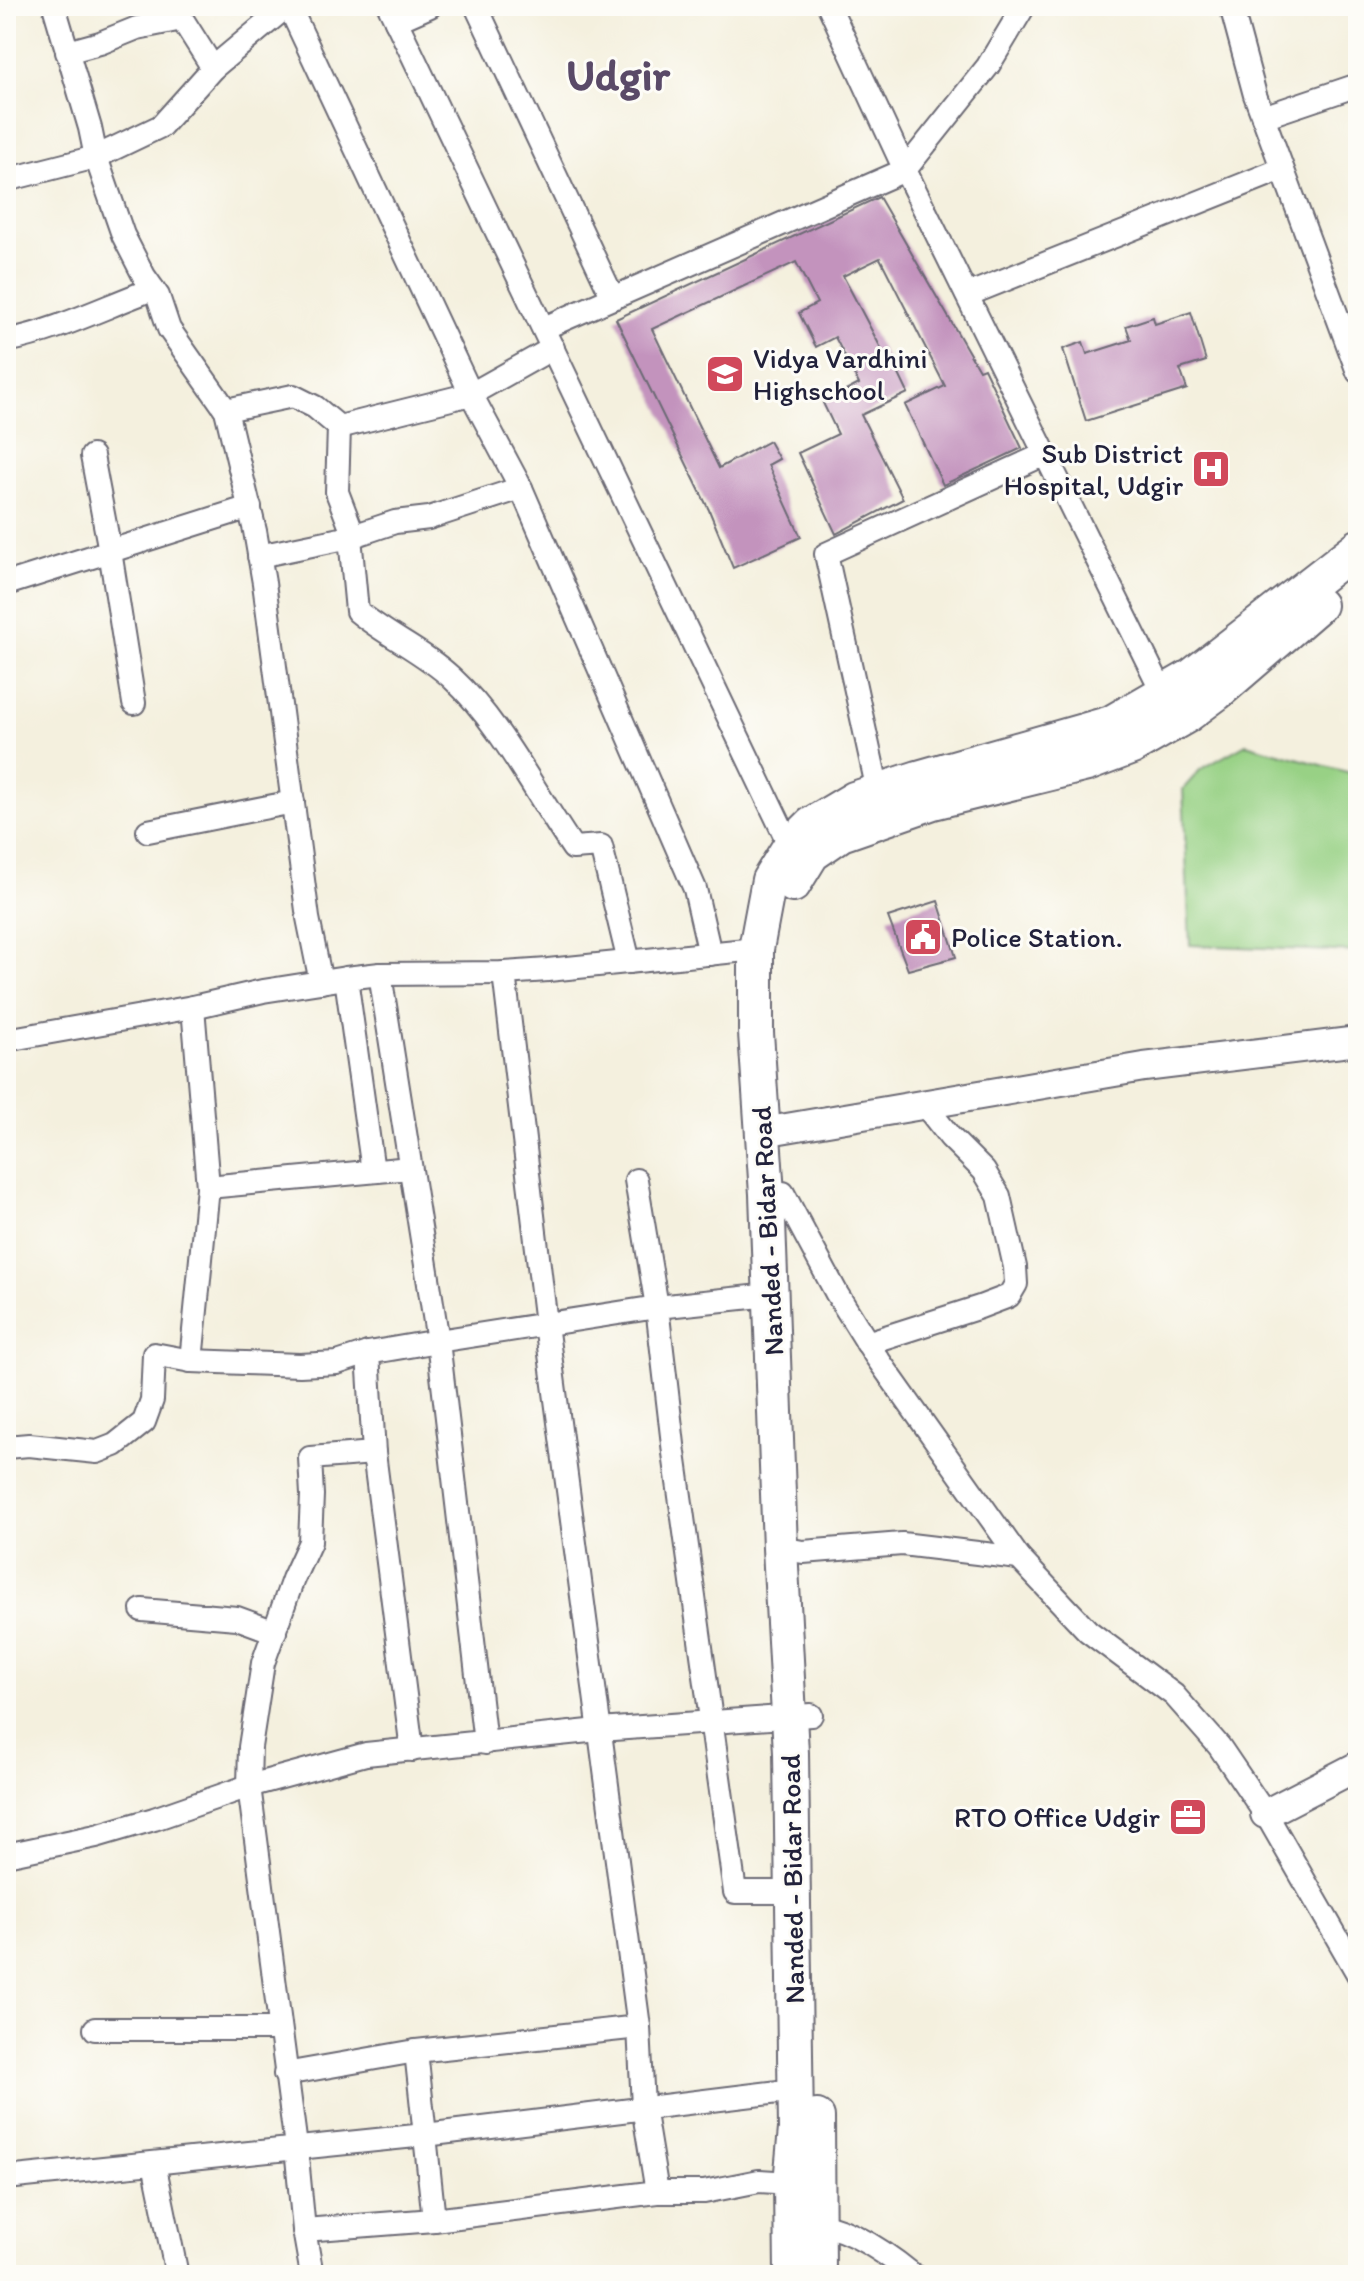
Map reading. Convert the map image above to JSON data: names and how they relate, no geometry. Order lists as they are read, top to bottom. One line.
{"streets":{"highway":["Nanded - Bidar Road"]},"districts":["Udgir"],"places":{"school or university":["Vidya Vardhini Highschool"],"hospital":["Sub District Hospital, Udgir"],"public building":["Police Station."],"office":["RTO Office Udgir"]}}
